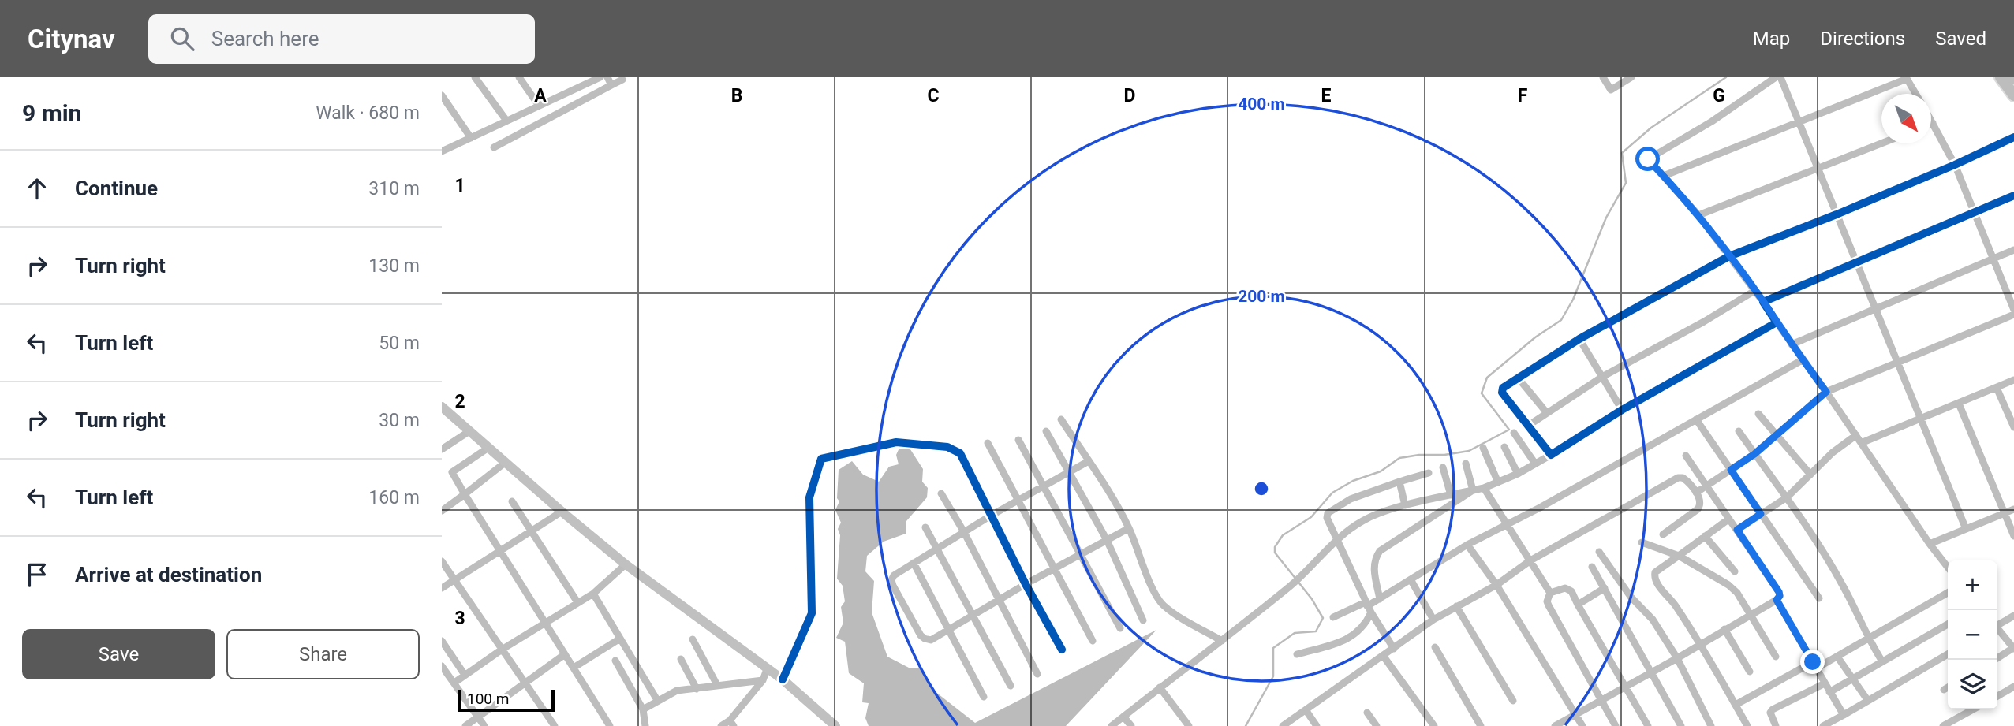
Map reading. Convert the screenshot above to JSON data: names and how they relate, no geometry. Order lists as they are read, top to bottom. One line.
{"scale_bar":"100 m","north":"bottom right","page":{"header":"Citynav","search":"Search here","nav":["Map","Directions","Saved"],"heading":["9 min","Walk · 680 m"],"list":[["Continue","310 m"],["Turn right","130 m"],["Turn left","50 m"],["Turn right","30 m"],["Turn left","160 m"],"Arrive at destination"],"map_buttons":["+","−"],"buttons":["Save","Share"],"scale":"100 m"},"grid":{"columns":["A","B","C","D","E","F","G"],"rows":["1","2","3"]},"rings":["400 m","200 m"]}
